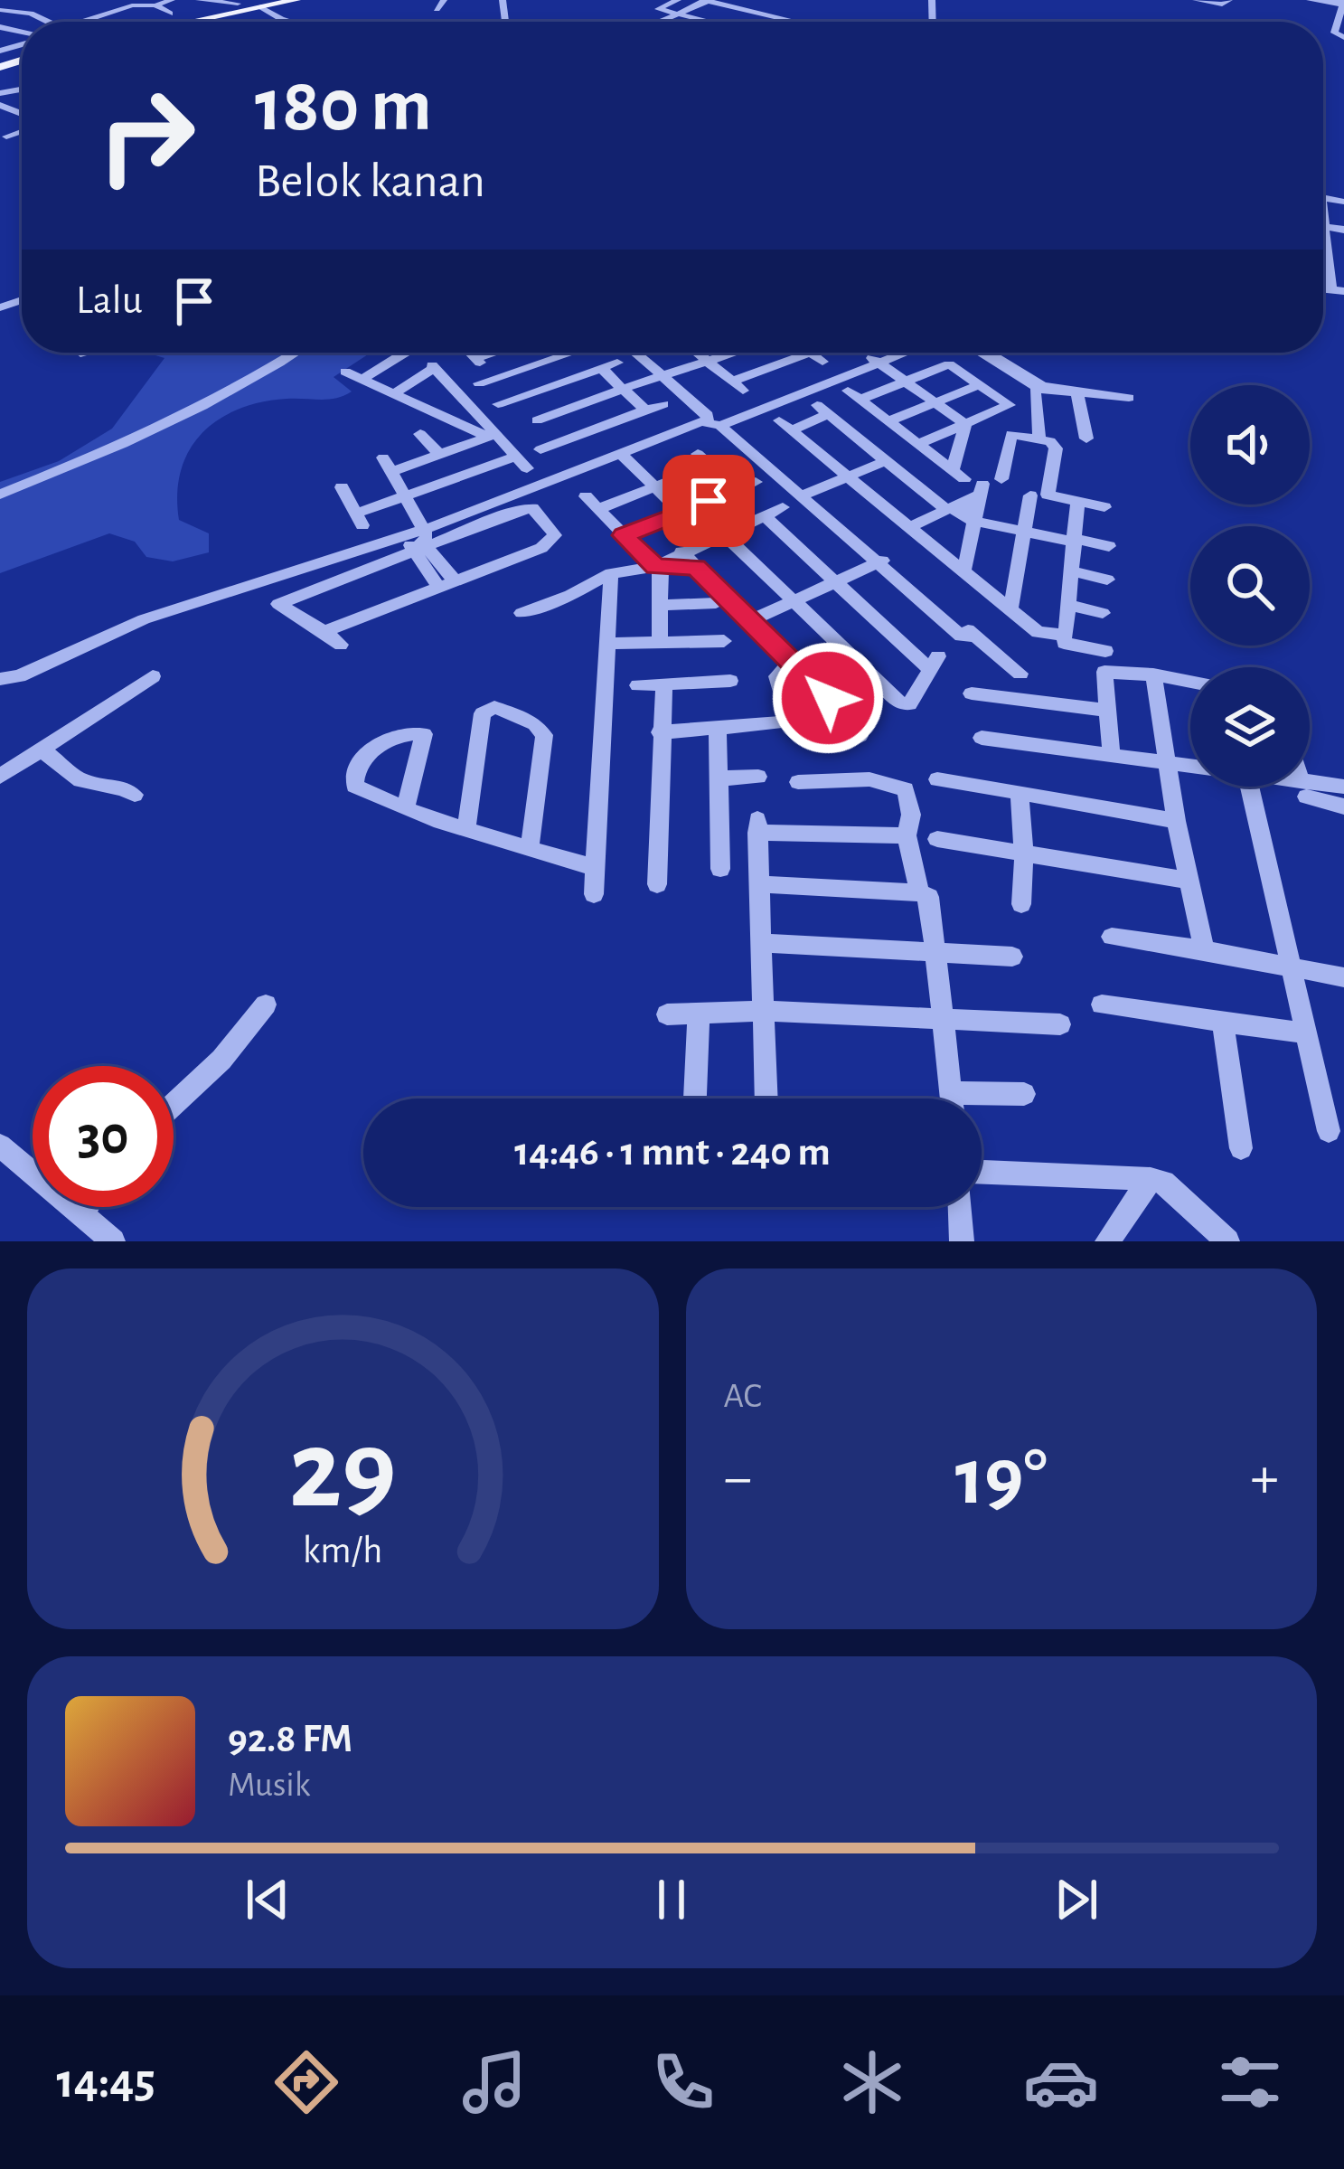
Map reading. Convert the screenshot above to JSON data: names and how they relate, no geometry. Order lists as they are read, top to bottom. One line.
{"page":{"turn":["180 m","Belok kanan"],"then":"Lalu","limit":"30","trip":"14:46 · 1 mnt · 240 m","tile":"AC","heat":["−","19°","+"],"song":["92.8 FM","Musik"],"tabs":"14:45","gauge":["29","km/h"]}}
